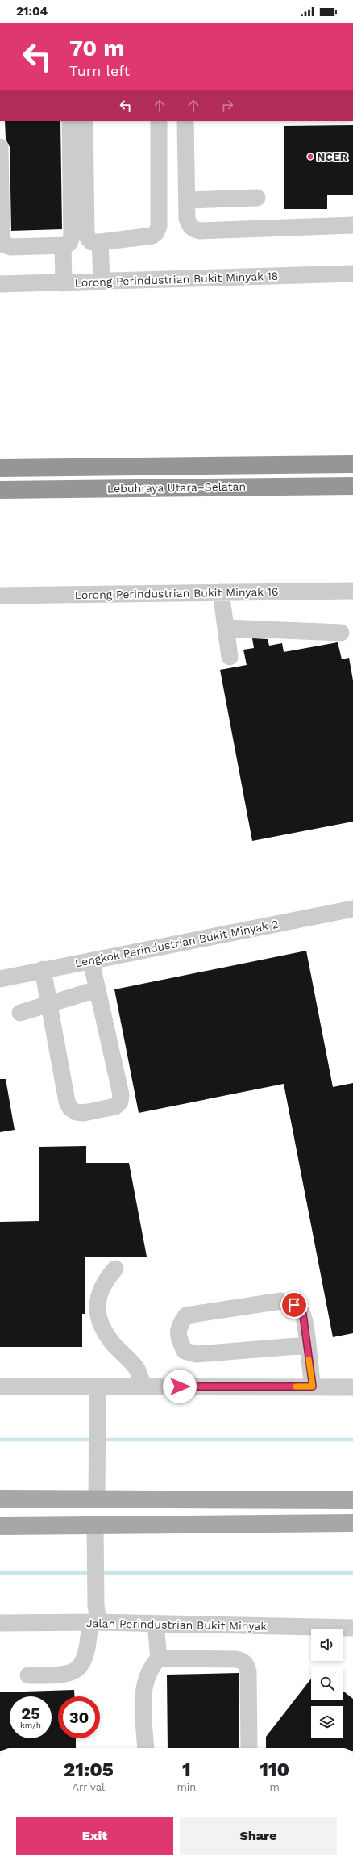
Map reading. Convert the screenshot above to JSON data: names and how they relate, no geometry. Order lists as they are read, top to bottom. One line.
{"streets":{"highway":["Lebuhraya Utara–Selatan"],"street":["Lorong Perindustrian Bukit Minyak 18","Lorong Perindustrian Bukit Minyak 16","Lengkok Perindustrian Bukit Minyak 2","Jalan Perindustrian Bukit Minyak"]},"places":["NCER"],"page":{"status":"21:04","turn":["70 m","Turn left"],"speed":"25 km/h","limit":"30","eta":["21:05","Arrival","1","min","110","m"],"buttons":["Exit","Share"]}}
